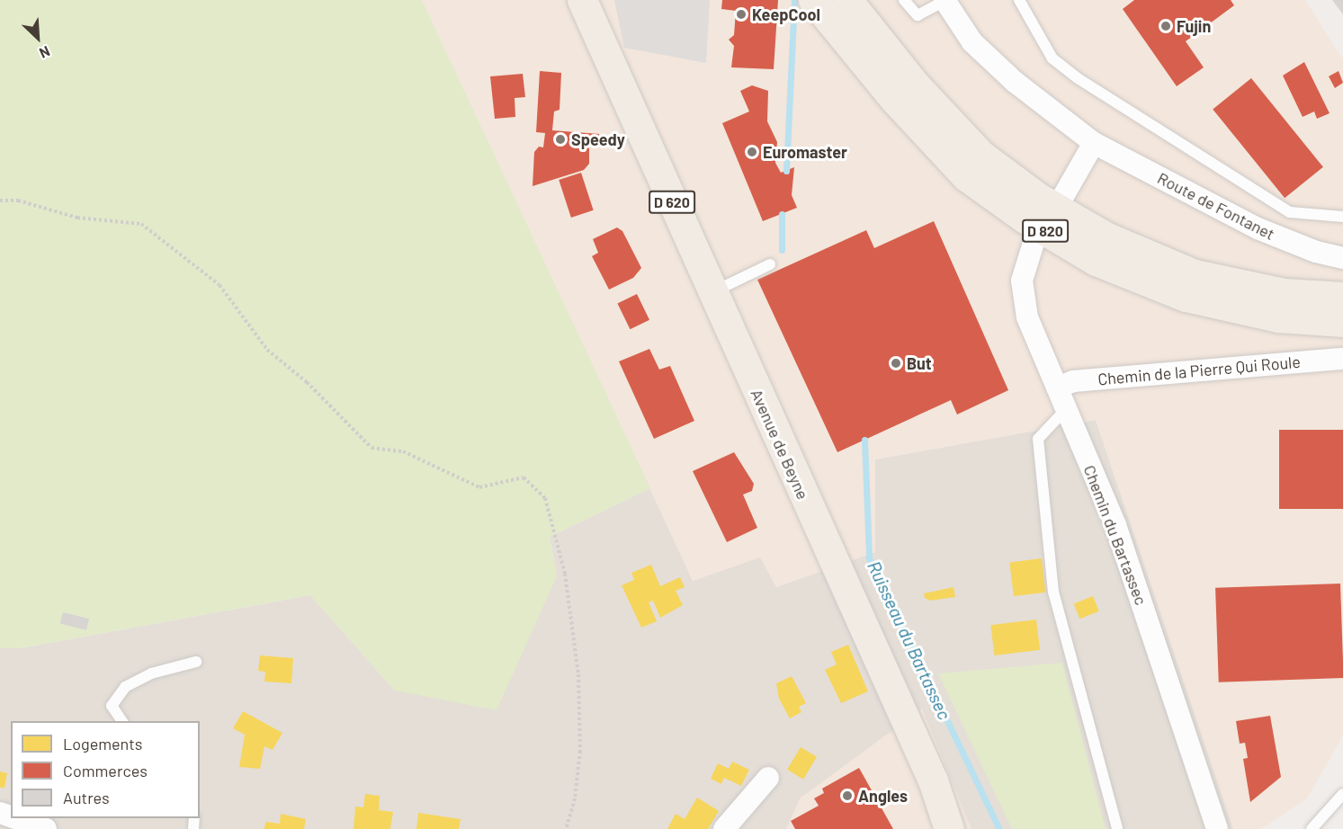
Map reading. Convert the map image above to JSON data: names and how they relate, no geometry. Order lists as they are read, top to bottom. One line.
{"streets":{"main road":["D 620","D 820","Avenue de Beyne"],"street":["Route de Fontanet","Chemin de la Pierre Qui Roule","Chemin du Bartassec"]},"crossings":[["Chemin de la Pierre Qui Roule","Chemin du Bartassec"]],"water":["Ruisseau du Bartassec"],"places":["KeepCool","Fujin","Speedy","Euromaster","But","Angles"],"legend":["Logements","Commerces","Autres"],"north":"bottom right"}
